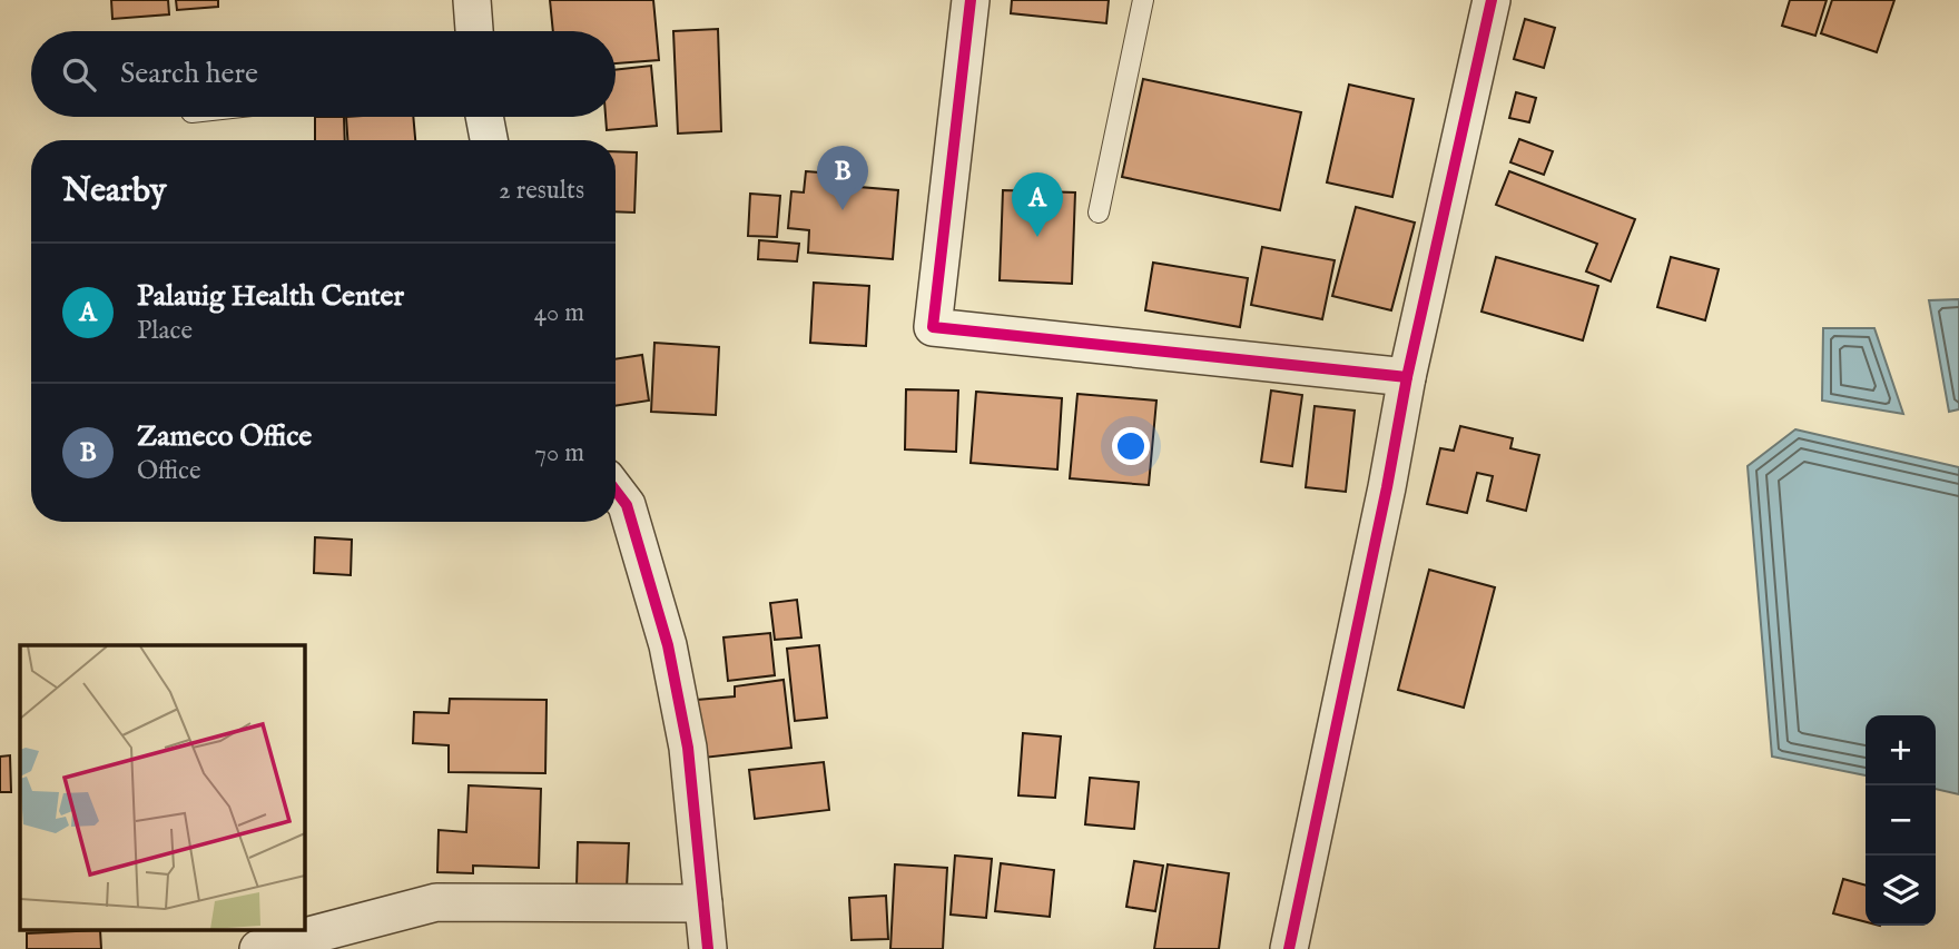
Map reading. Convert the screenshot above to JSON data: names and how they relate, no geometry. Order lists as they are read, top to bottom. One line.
{"page":{"search":"Search here","heading":["Nearby","2 results"],"pins":["B","A"],"list":[{"mark":"A","name":"Palauig Health Center","note":"Place","value":"40 m"},{"mark":"B","name":"Zameco Office","note":"Office","value":"70 m"}],"map_buttons":["+","−"]}}
